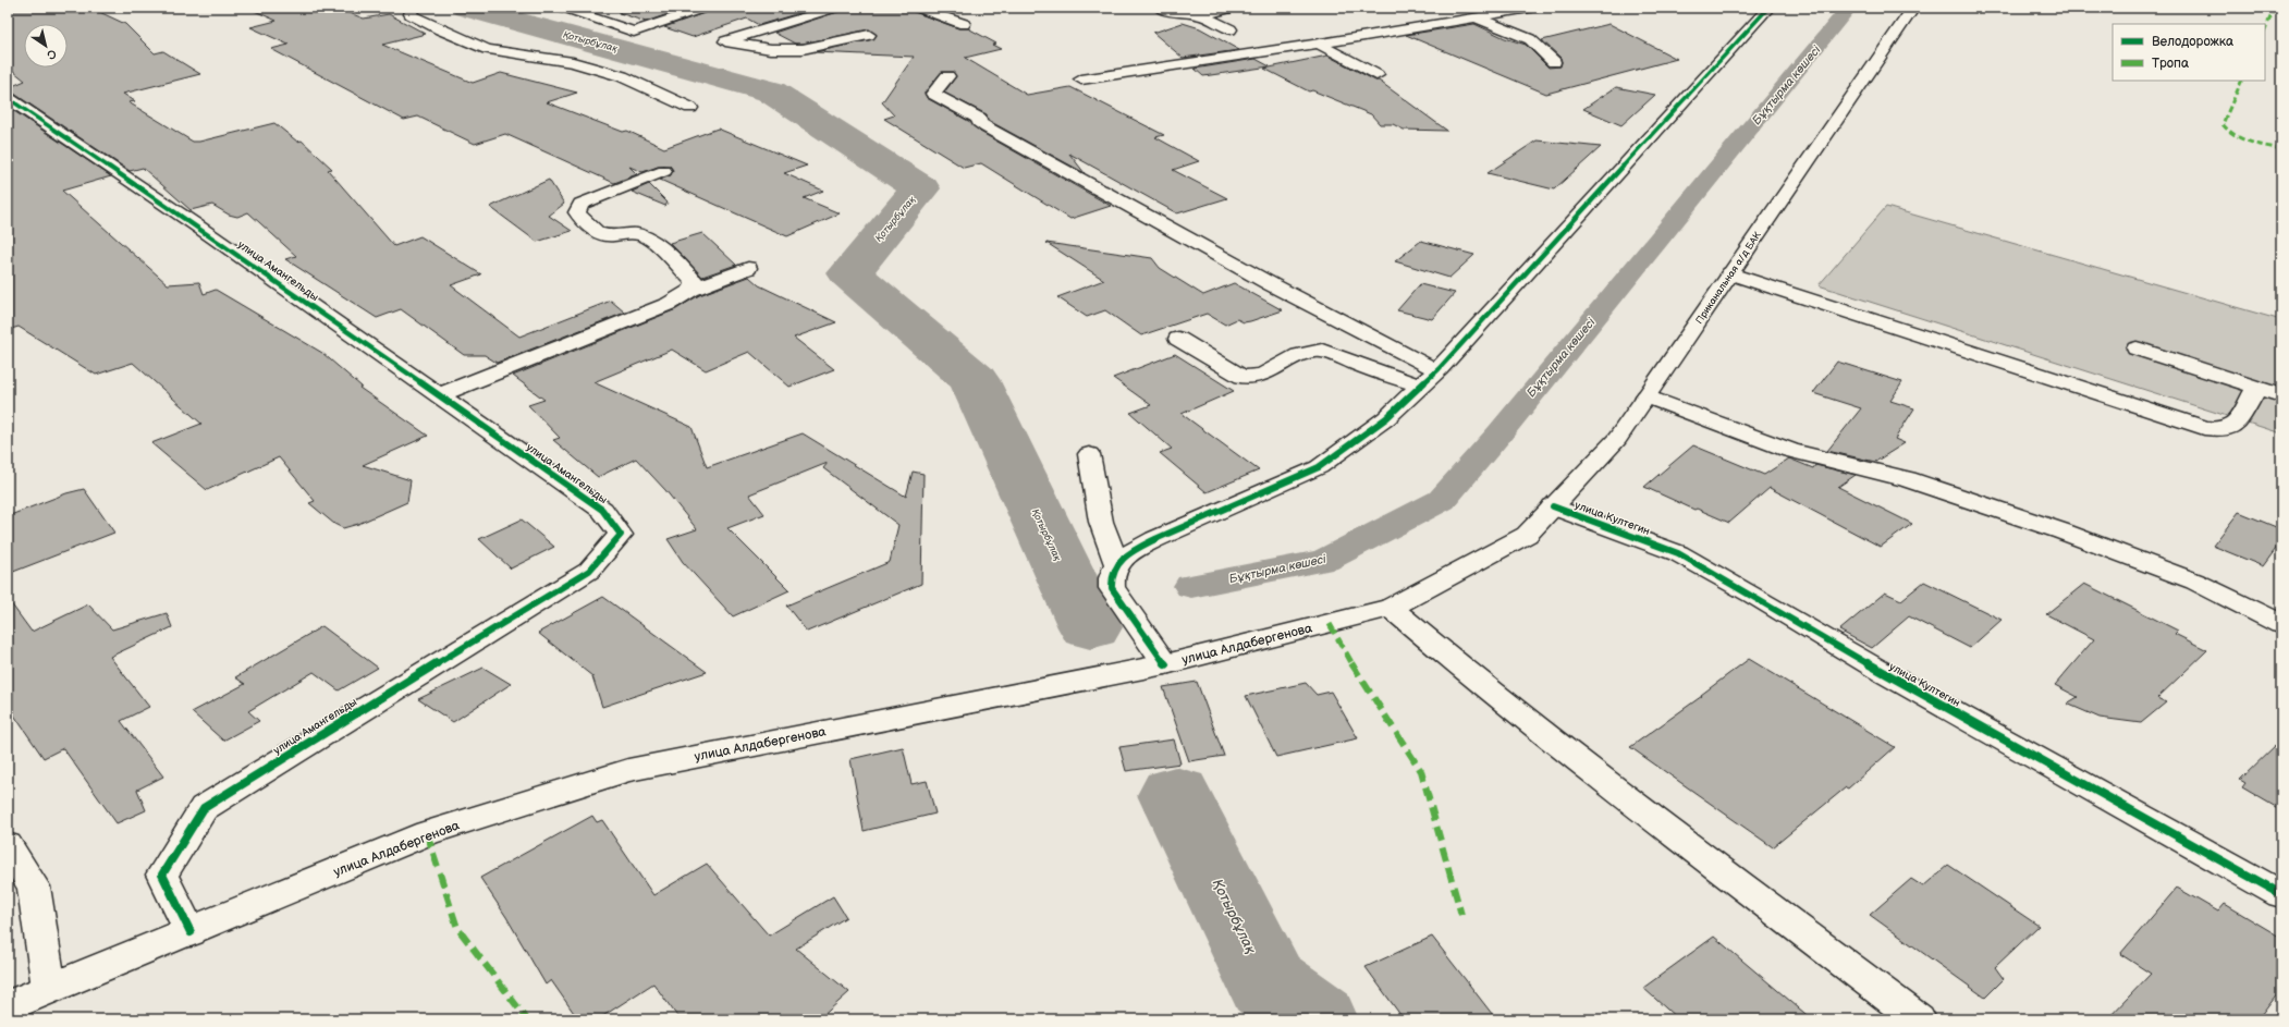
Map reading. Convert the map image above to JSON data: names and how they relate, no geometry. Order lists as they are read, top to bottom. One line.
{"streets":{"street":["улица Амангельды","Приканальная а/д БАК","улица Култегин","улица Алдабергенова"]},"crossings":[["улица Амангельды","улица Алдабергенова"],["Приканальная а/д БАК","улица Култегин"],["Приканальная а/д БАК","улица Алдабергенова"]],"water":["Қотырбұлақ","Бұқтырма көшесі"],"legend":["Велодорожка","Тропа"],"north":"bottom right"}
